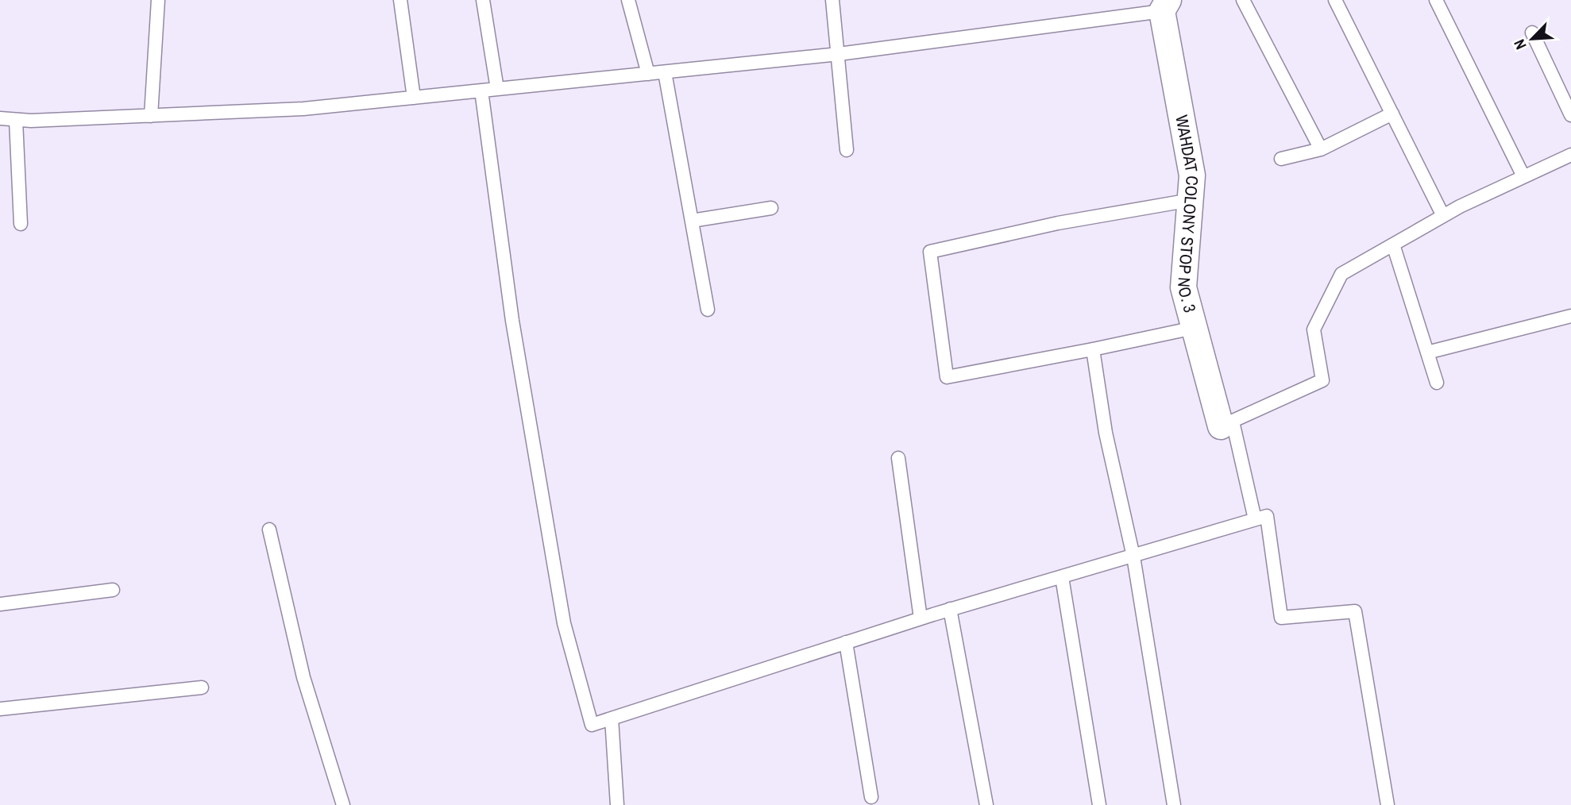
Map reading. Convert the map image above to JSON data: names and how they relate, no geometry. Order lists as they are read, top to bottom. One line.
{"streets":{"street":["WAHDAT COLONY STOP NO. 3"]},"north":"bottom left"}
